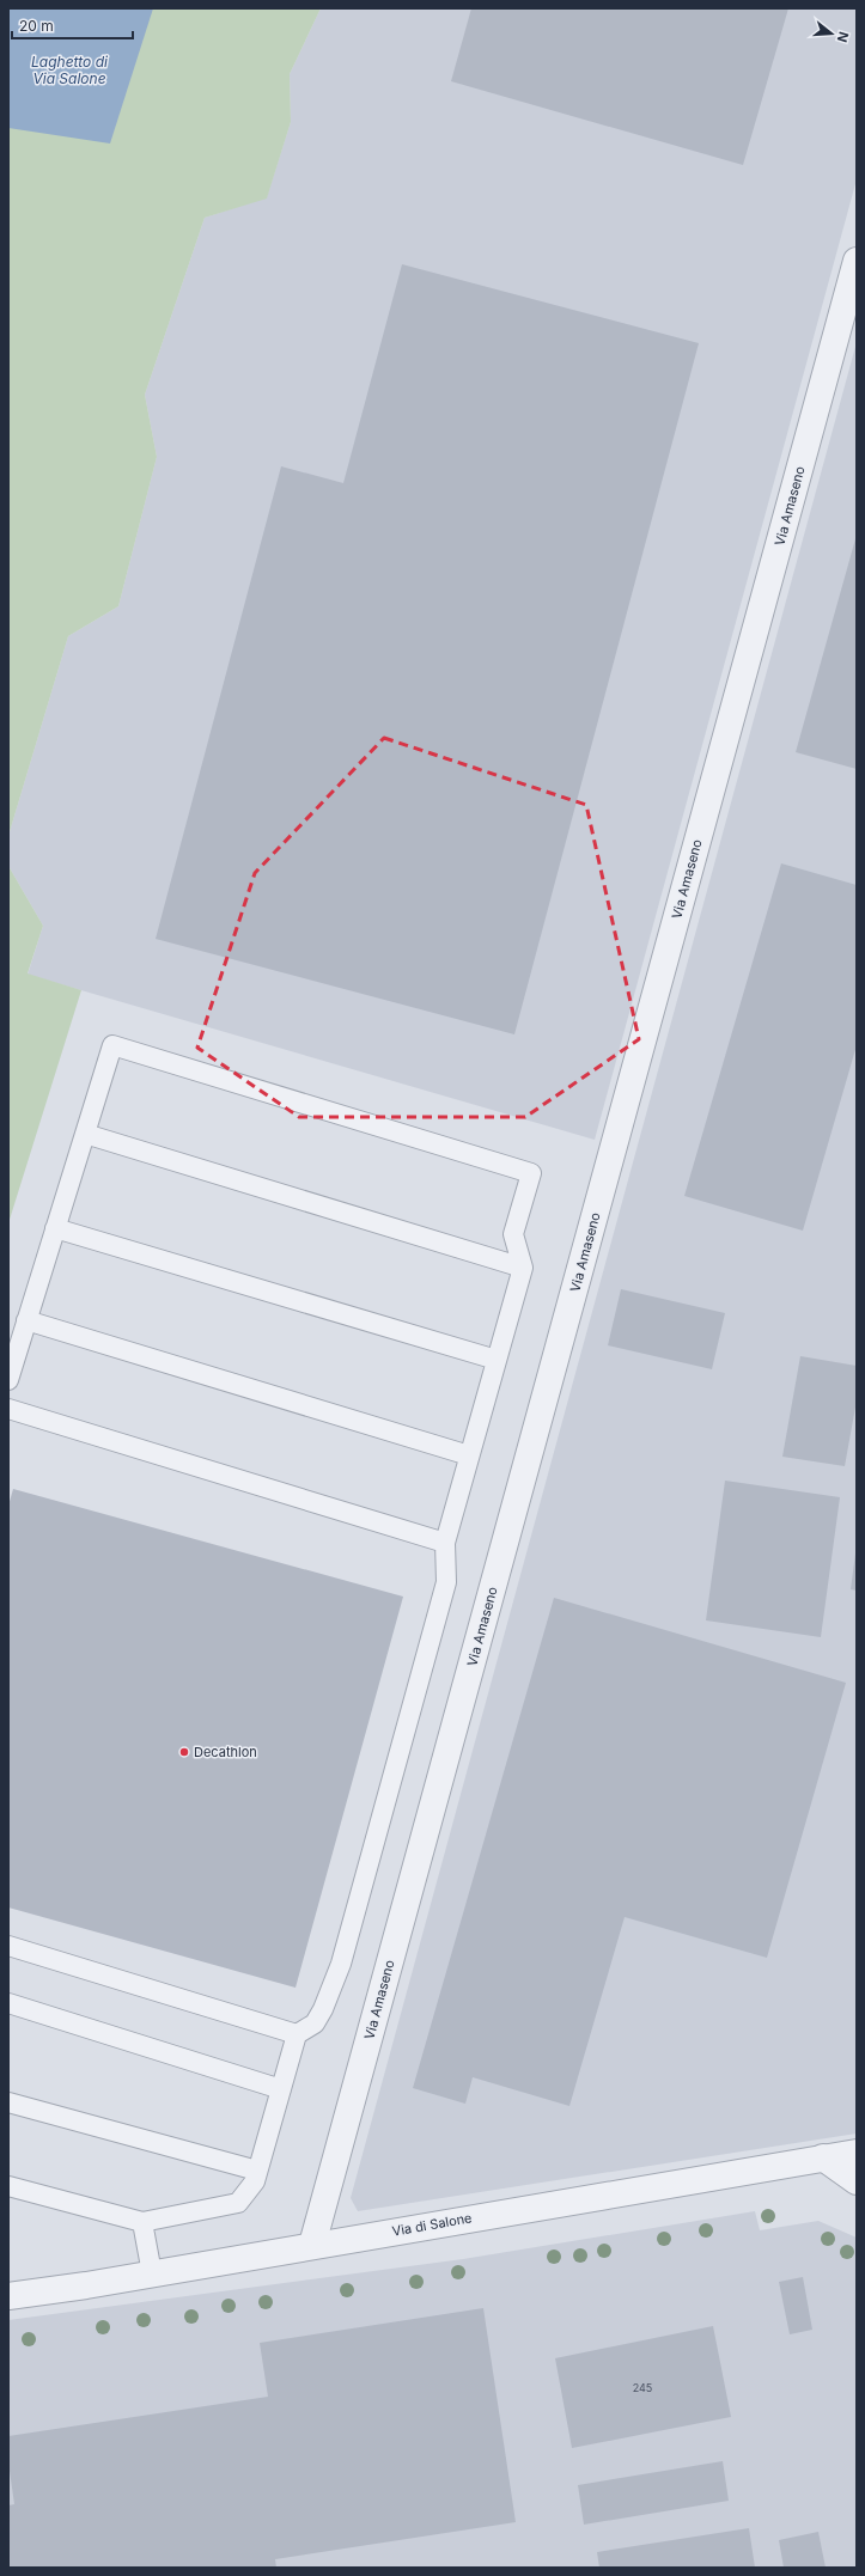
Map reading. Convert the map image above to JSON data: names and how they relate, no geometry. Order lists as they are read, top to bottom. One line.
{"streets":{"street":["Via Amaseno","Via di Salone"]},"crossings":[["Via Amaseno","Via di Salone"]],"water":["Laghetto di Via Salone"],"places":["Decathlon"],"house_numbers":["245"],"scale_bar":"20 m","north":"right"}
